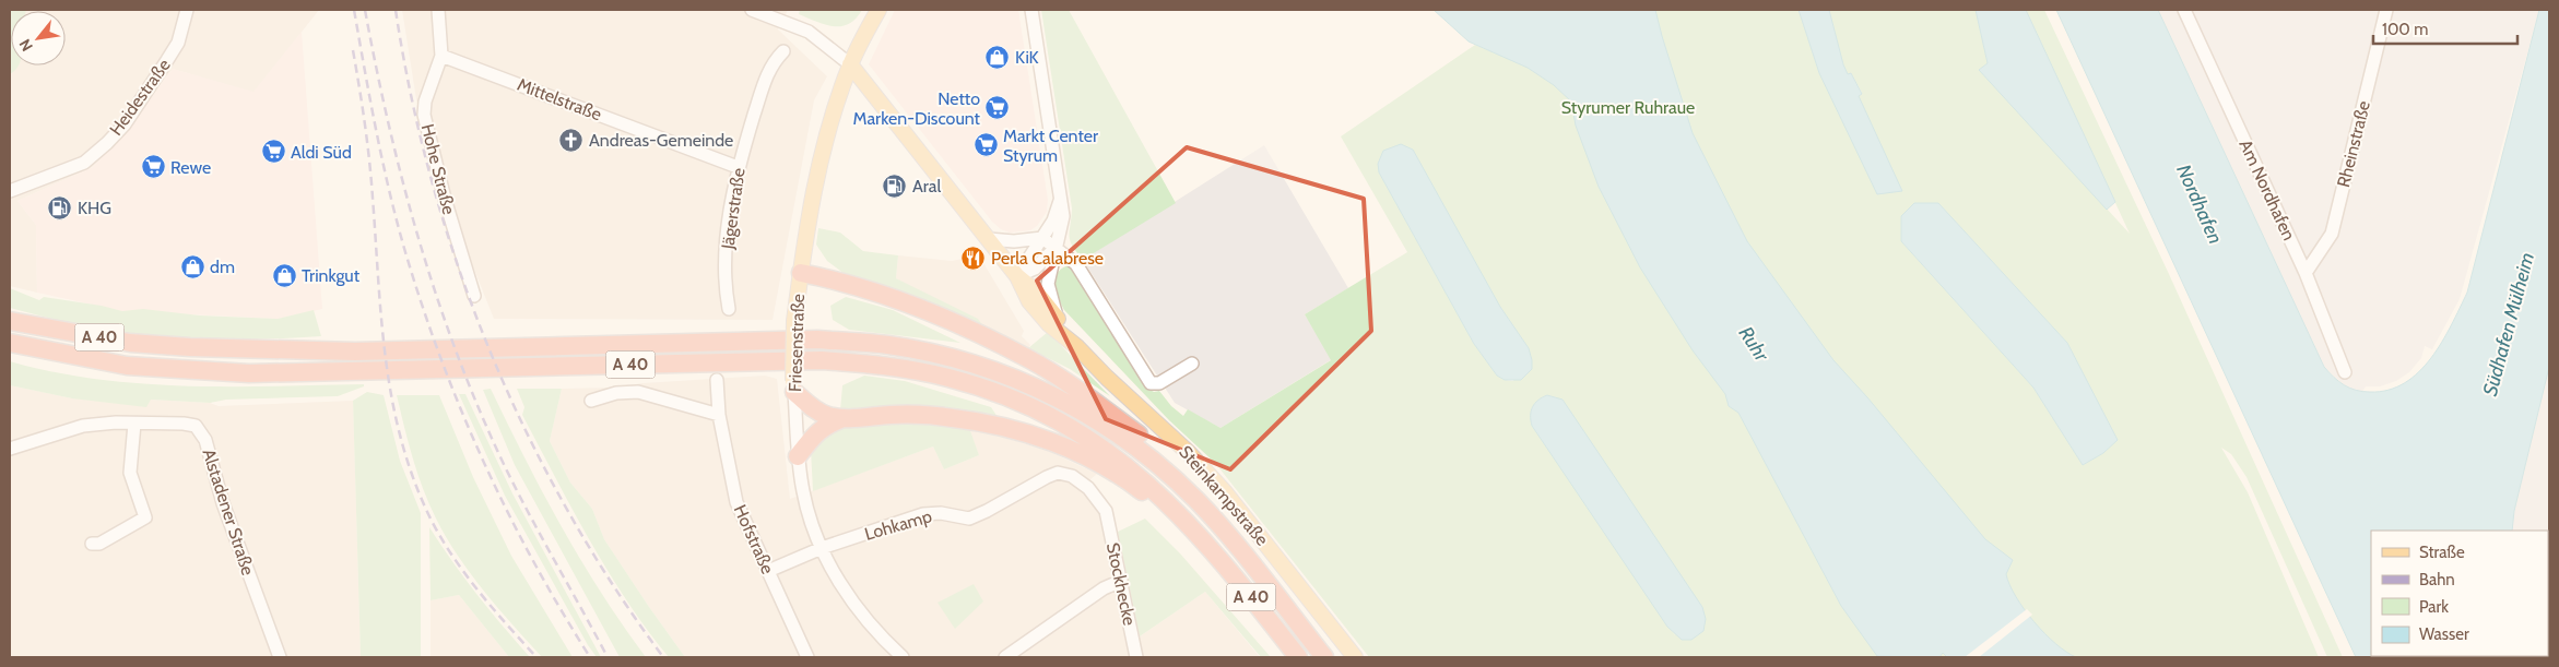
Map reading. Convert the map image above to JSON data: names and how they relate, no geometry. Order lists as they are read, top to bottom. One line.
{"streets":{"highway":["A 40"],"main road":["Friesenstraße","Steinkampstraße"],"street":["Heidestraße","Mittelstraße","Rheinstraße","Hohe Straße","Am Nordhafen","Jägerstraße","Alstadener Straße","Lohkamp","Hofstraße","Stockhecke"]},"crossings":[["Mittelstraße","Hohe Straße"],["Mittelstraße","Jägerstraße"],["Rheinstraße","Am Nordhafen"],["Friesenstraße","Steinkampstraße"],["Friesenstraße","Lohkamp"],["Lohkamp","Hofstraße"],["Lohkamp","Stockhecke"]],"water":["Nordhafen","Südhafen Mülheim","Ruhr"],"parks":["Styrumer Ruhraue"],"places":{"shop":["KiK","dm","Trinkgut"],"supermarket":["Netto Marken-Discount","Markt Center Styrum","Aldi Süd","Rewe"],"church":["Andreas-Gemeinde"],"fuel station":["Aral","KHG"],"restaurant":["Perla Calabrese"]},"legend":["Straße","Bahn","Park","Wasser"],"scale_bar":"100 m","north":"bottom left"}
